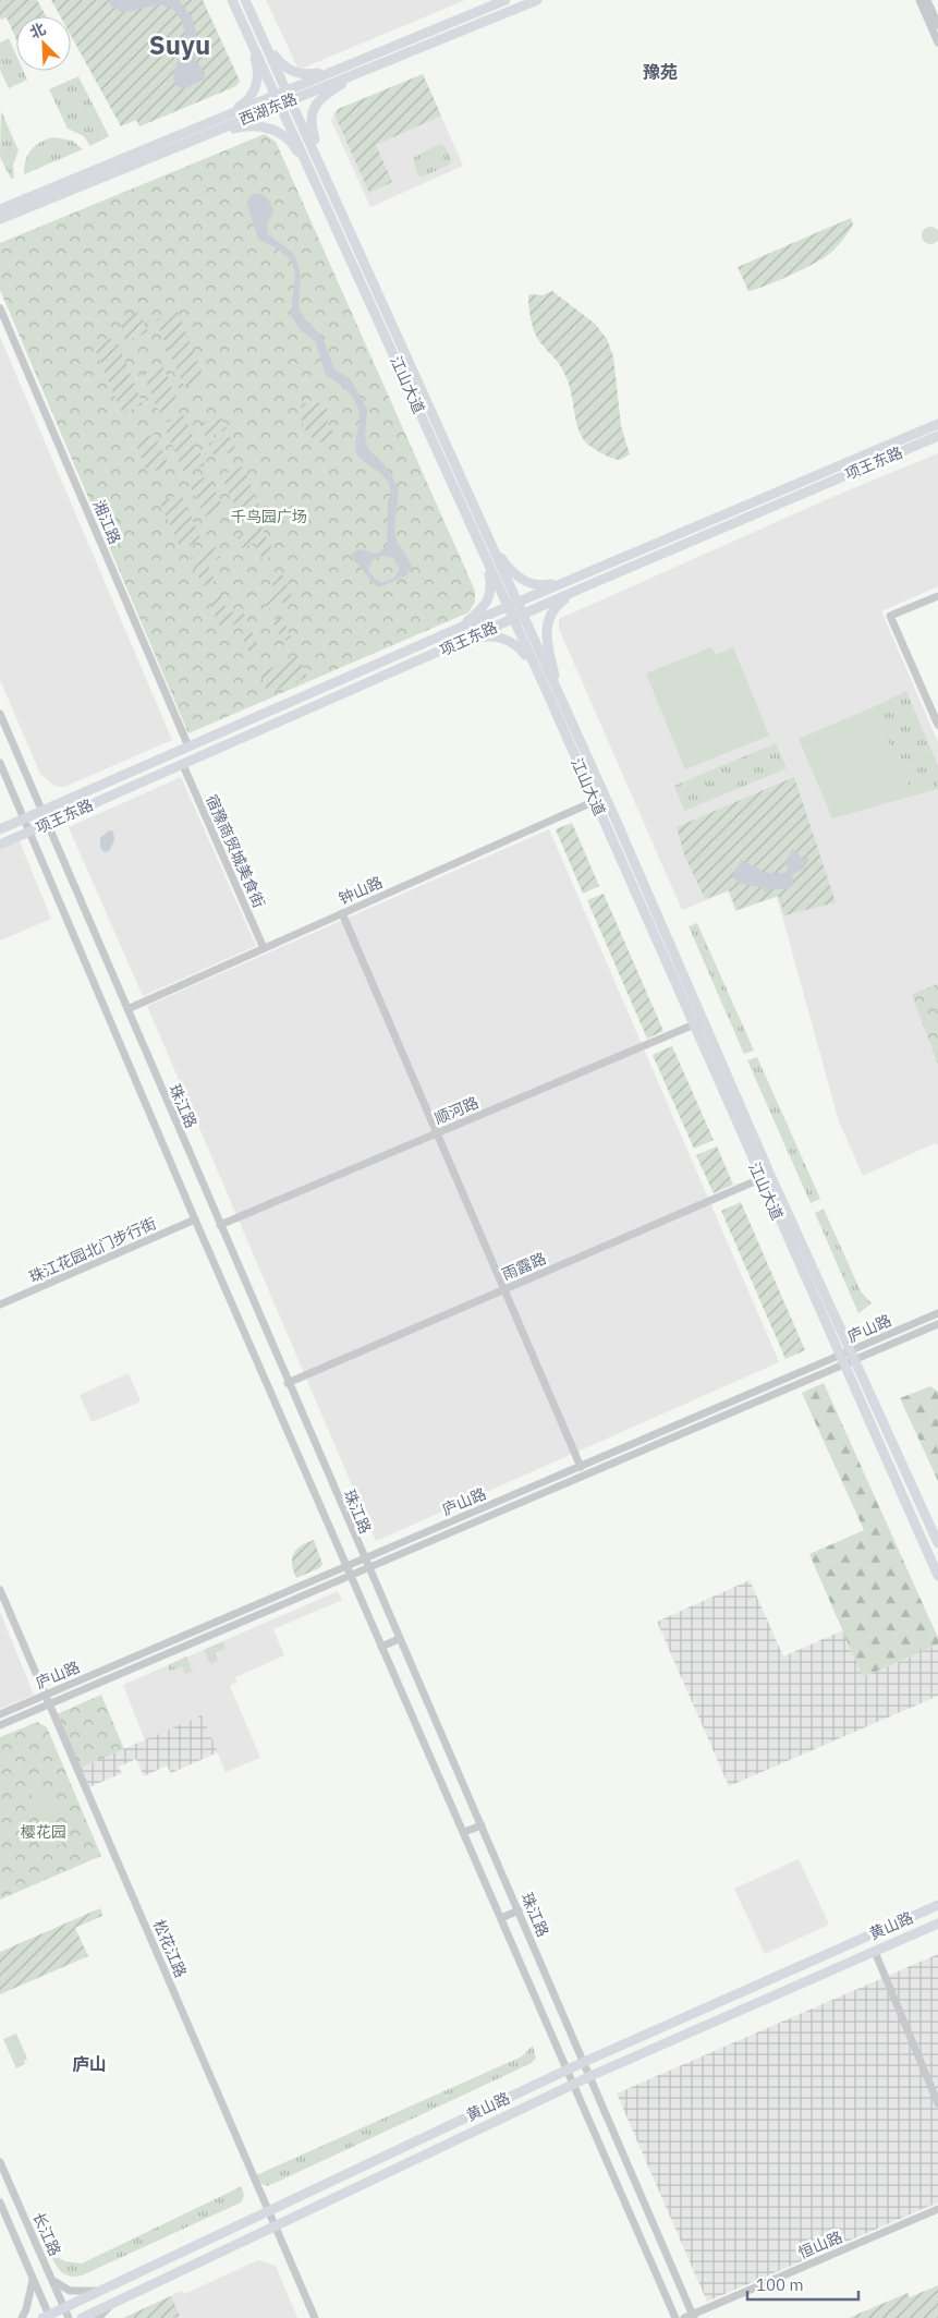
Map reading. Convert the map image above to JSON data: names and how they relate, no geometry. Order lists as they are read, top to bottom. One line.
{"streets":{"main road":["西湖东路","江山大道","项王东路","黄山路"],"street":["湘江路","宿豫商贸城美食街","钟山路","珠江路","顺河路","珠江花园北门步行街","雨露路","庐山路","松花江路","长江路","恒山路"]},"crossings":[["西湖东路","江山大道"],["江山大道","项王东路"],["江山大道","钟山路"],["江山大道","顺河路"],["江山大道","雨露路"],["江山大道","庐山路"],["项王东路","湘江路"],["项王东路","宿豫商贸城美食街"],["项王东路","珠江路"],["宿豫商贸城美食街","钟山路"],["钟山路","珠江路"],["珠江路","顺河路"],["珠江路","珠江花园北门步行街"],["珠江路","雨露路"],["珠江路","庐山路"],["珠江路","黄山路"],["珠江路","恒山路"],["庐山路","松花江路"],["黄山路","松花江路"],["黄山路","长江路"]],"districts":["Suyu","豫苑","庐山"],"parks":["千鸟园广场","樱花园"],"scale_bar":"100 m","north":"top left"}
